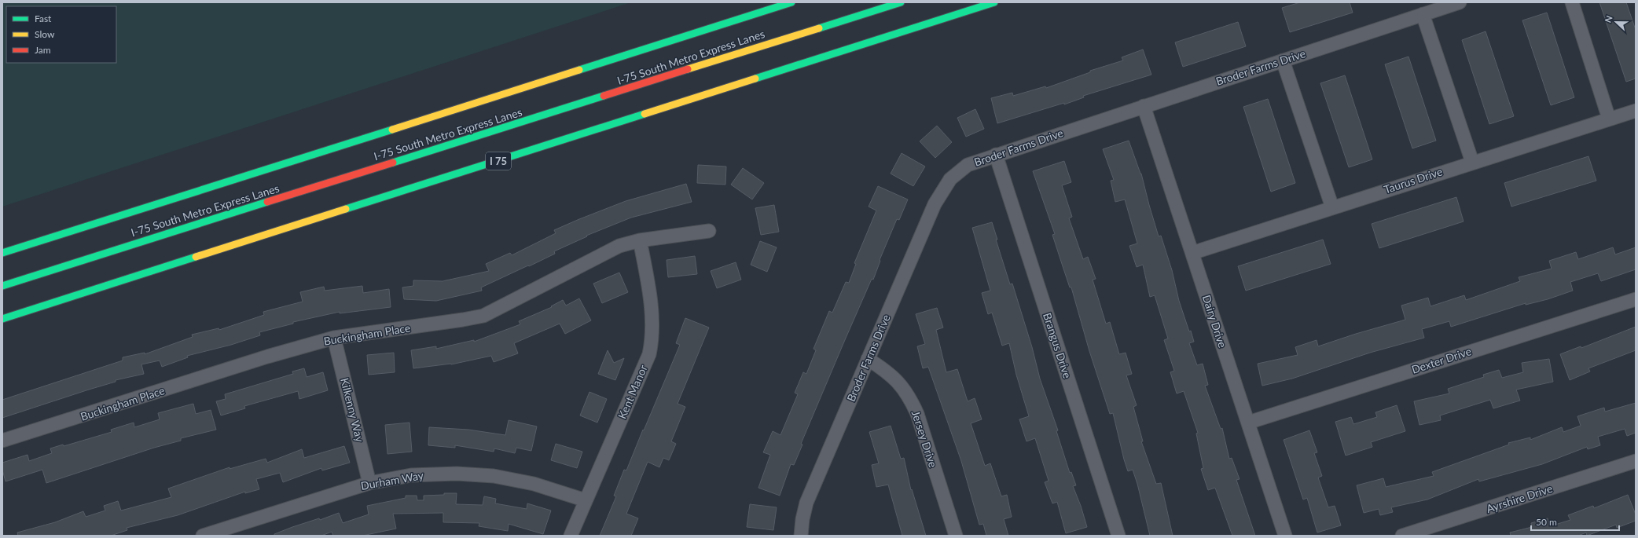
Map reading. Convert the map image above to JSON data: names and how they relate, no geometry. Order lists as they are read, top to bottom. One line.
{"streets":{"highway":["I-75 South Metro Express Lanes","I 75"],"street":["Broder Farms Drive","Taurus Drive","Dairy Drive","Buckingham Place","Brangus Drive","Dexter Drive","Kent Manor","Kilkenny Way","Jersey Drive","Durham Way","Ayrshire Drive"]},"crossings":[["Broder Farms Drive","Dairy Drive"],["Broder Farms Drive","Brangus Drive"],["Broder Farms Drive","Jersey Drive"],["Taurus Drive","Dairy Drive"],["Dairy Drive","Dexter Drive"],["Buckingham Place","Kent Manor"],["Buckingham Place","Kilkenny Way"],["Kent Manor","Durham Way"],["Kilkenny Way","Durham Way"]],"legend":["Fast","Slow","Jam"],"scale_bar":"50 m","north":"left"}
